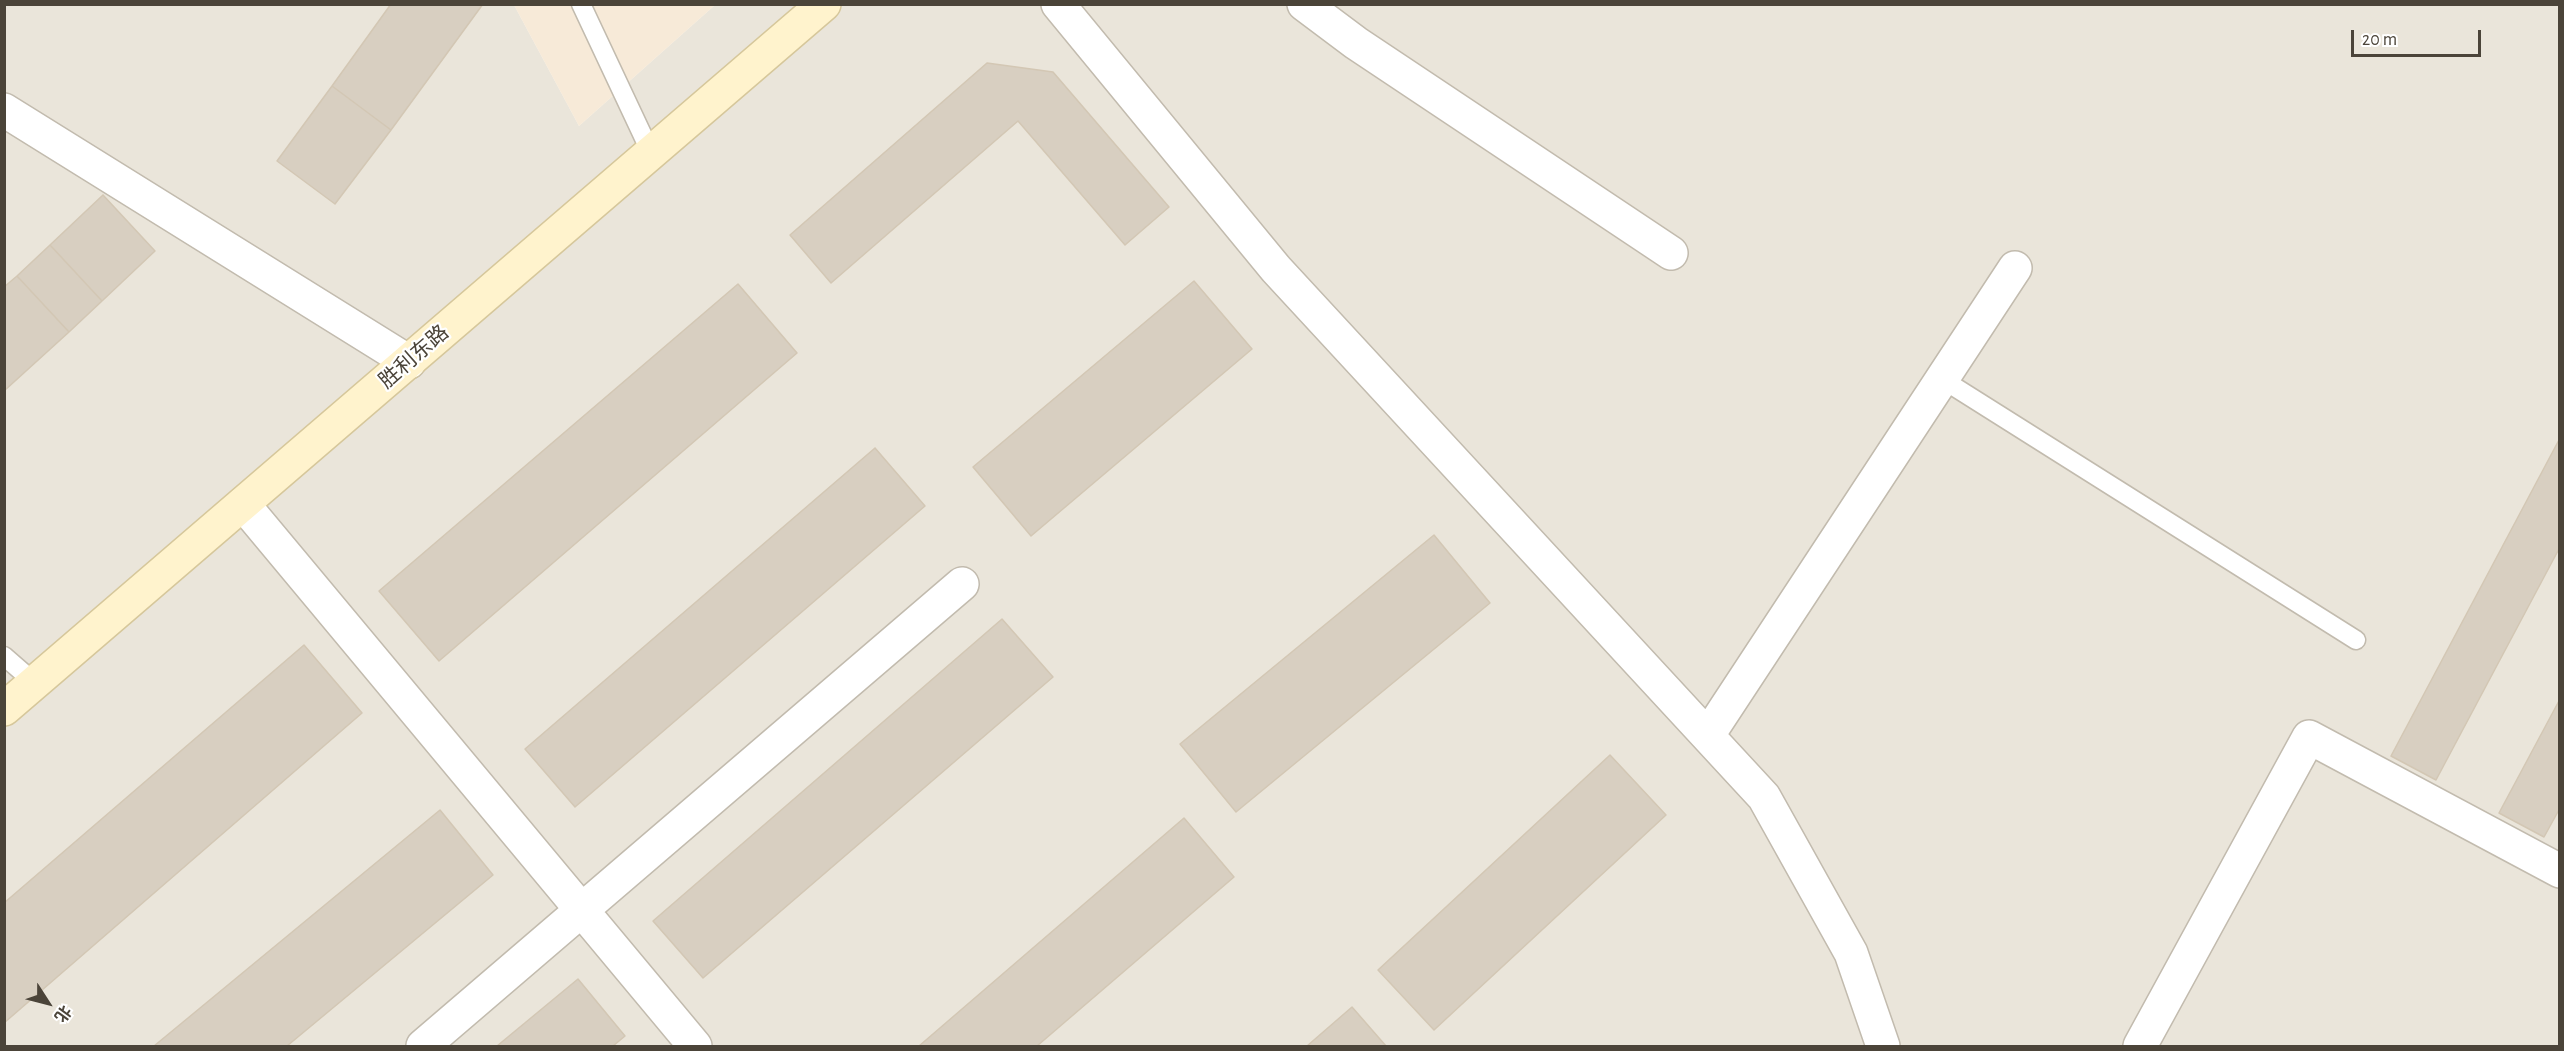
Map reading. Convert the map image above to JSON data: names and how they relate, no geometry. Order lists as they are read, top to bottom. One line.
{"streets":{"main road":["胜利东路"]},"scale_bar":"20 m","north":"bottom right"}
